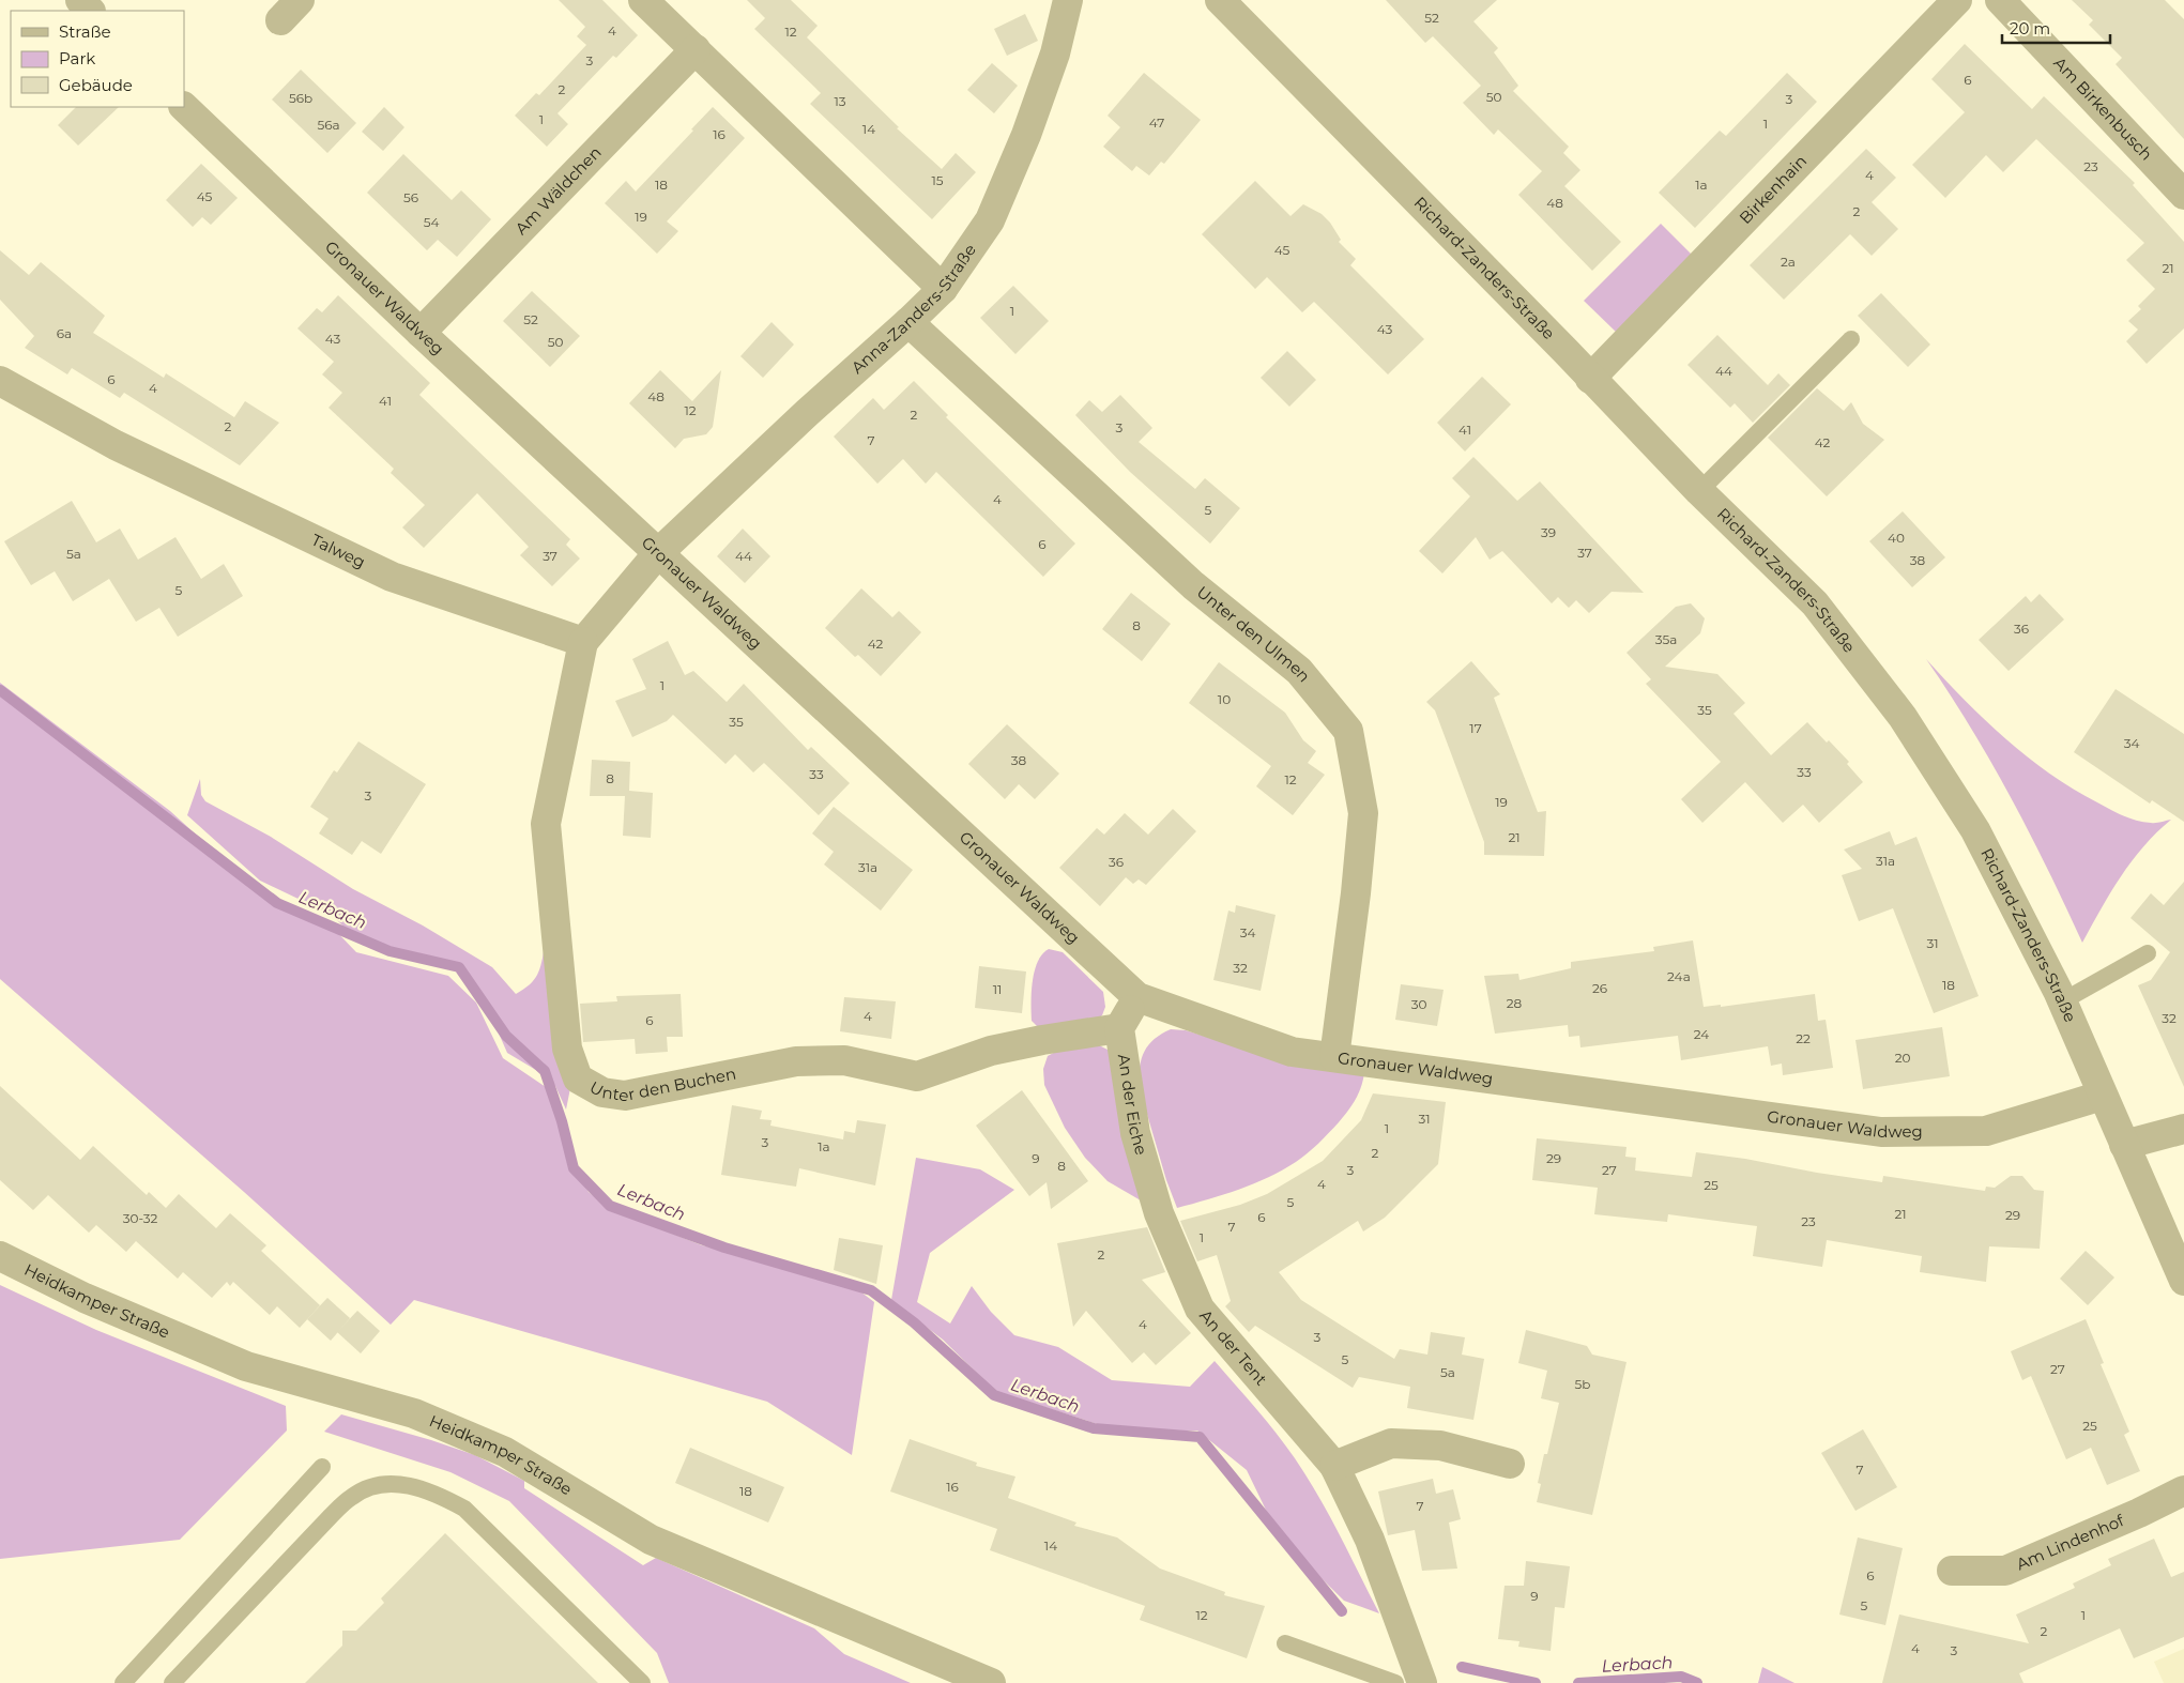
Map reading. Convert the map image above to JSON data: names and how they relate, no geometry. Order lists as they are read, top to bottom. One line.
{"streets":{"street":["Am Birkenbusch","Birkenhain","Am Wäldchen","Richard-Zanders-Straße","Gronauer Waldweg","Anna-Zanders-Straße","Talweg","Unter den Ulmen","Unter den Buchen","An der Eiche","Heidkamper Straße","An der Tent","Am Lindenhof"]},"crossings":[["Birkenhain","Richard-Zanders-Straße"],["Am Wäldchen","Gronauer Waldweg"],["Richard-Zanders-Straße","Gronauer Waldweg"],["Gronauer Waldweg","Anna-Zanders-Straße"],["Gronauer Waldweg","Unter den Ulmen"],["Anna-Zanders-Straße","Unter den Ulmen"],["Talweg","Unter den Buchen"],["Unter den Buchen","An der Eiche"],["An der Eiche","An der Tent"]],"water":["Lerbach"],"house_numbers":["52","4","12","3","6","2","50","56b","3","13","1","47","1","56a","14","16","23","4","15","18","1a","45","56","48","2","19","54","45","2a","21","1","52","43","6a","43","50","44","6","4","48","41","12","2","2","3","41","7","42","4","5","39","40","6","37","5a","37","44","38","5","8","36","35a","42","1","10","35","35","17","34","38","33","33","8","12","3","19","21","31a","36","31a","34","31","32","24a","18","26","11","28","30","4","32","6","24","22","20","31","1","3","1a","2","9","29","8","3","27","4","25","5","21","29","6","30-32","23","7","1","2","4","3","5","27","5a","5b","25","7","16","18","7","14","6","9","5","12","1","2","4","3"],"legend":["Straße","Park","Gebäude"],"scale_bar":"20 m"}
